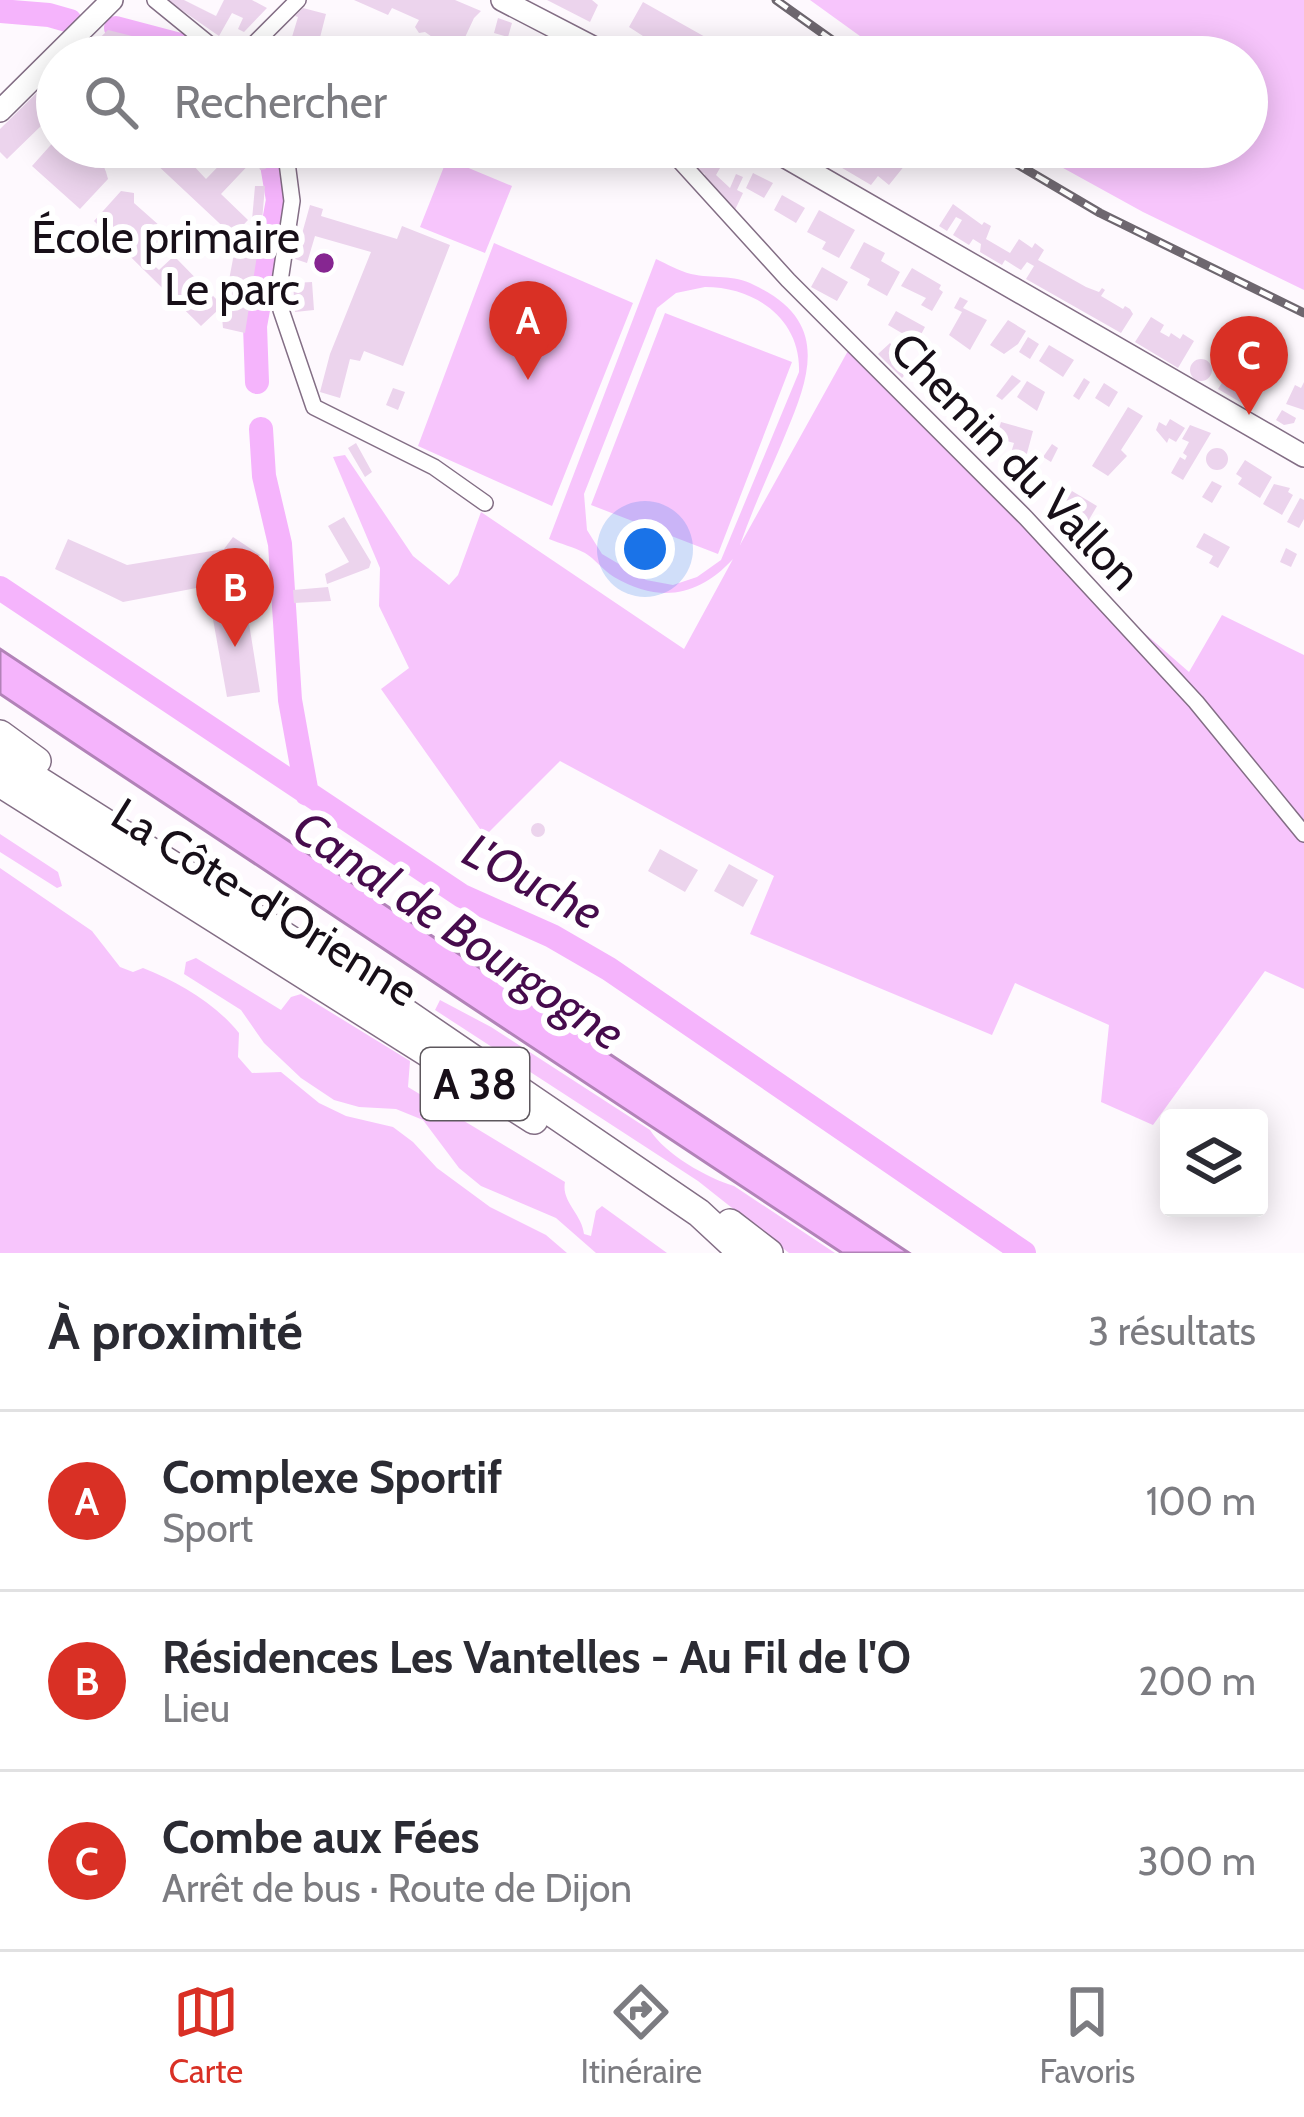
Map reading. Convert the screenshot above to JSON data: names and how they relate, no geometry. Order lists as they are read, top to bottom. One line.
{"streets":{"highway":["La Côte-d'Orienne","A 38"],"street":["Chemin du Vallon"]},"water":["L'Ouche","Canal de Bourgogne"],"places":["École primaire Le parc"],"page":{"search":"Rechercher","pins":["A","C","B"],"heading":["À proximité","3 résultats"],"list":[{"mark":"A","name":"Complexe Sportif","note":"Sport","value":"100 m"},{"mark":"B","name":"Résidences Les Vantelles - Au Fil de l'O","note":"Lieu","value":"200 m"},{"mark":"C","name":"Combe aux Fées","note":"Arrêt de bus · Route de Dijon","value":"300 m"}],"nav":["Carte","Itinéraire","Favoris"]}}
